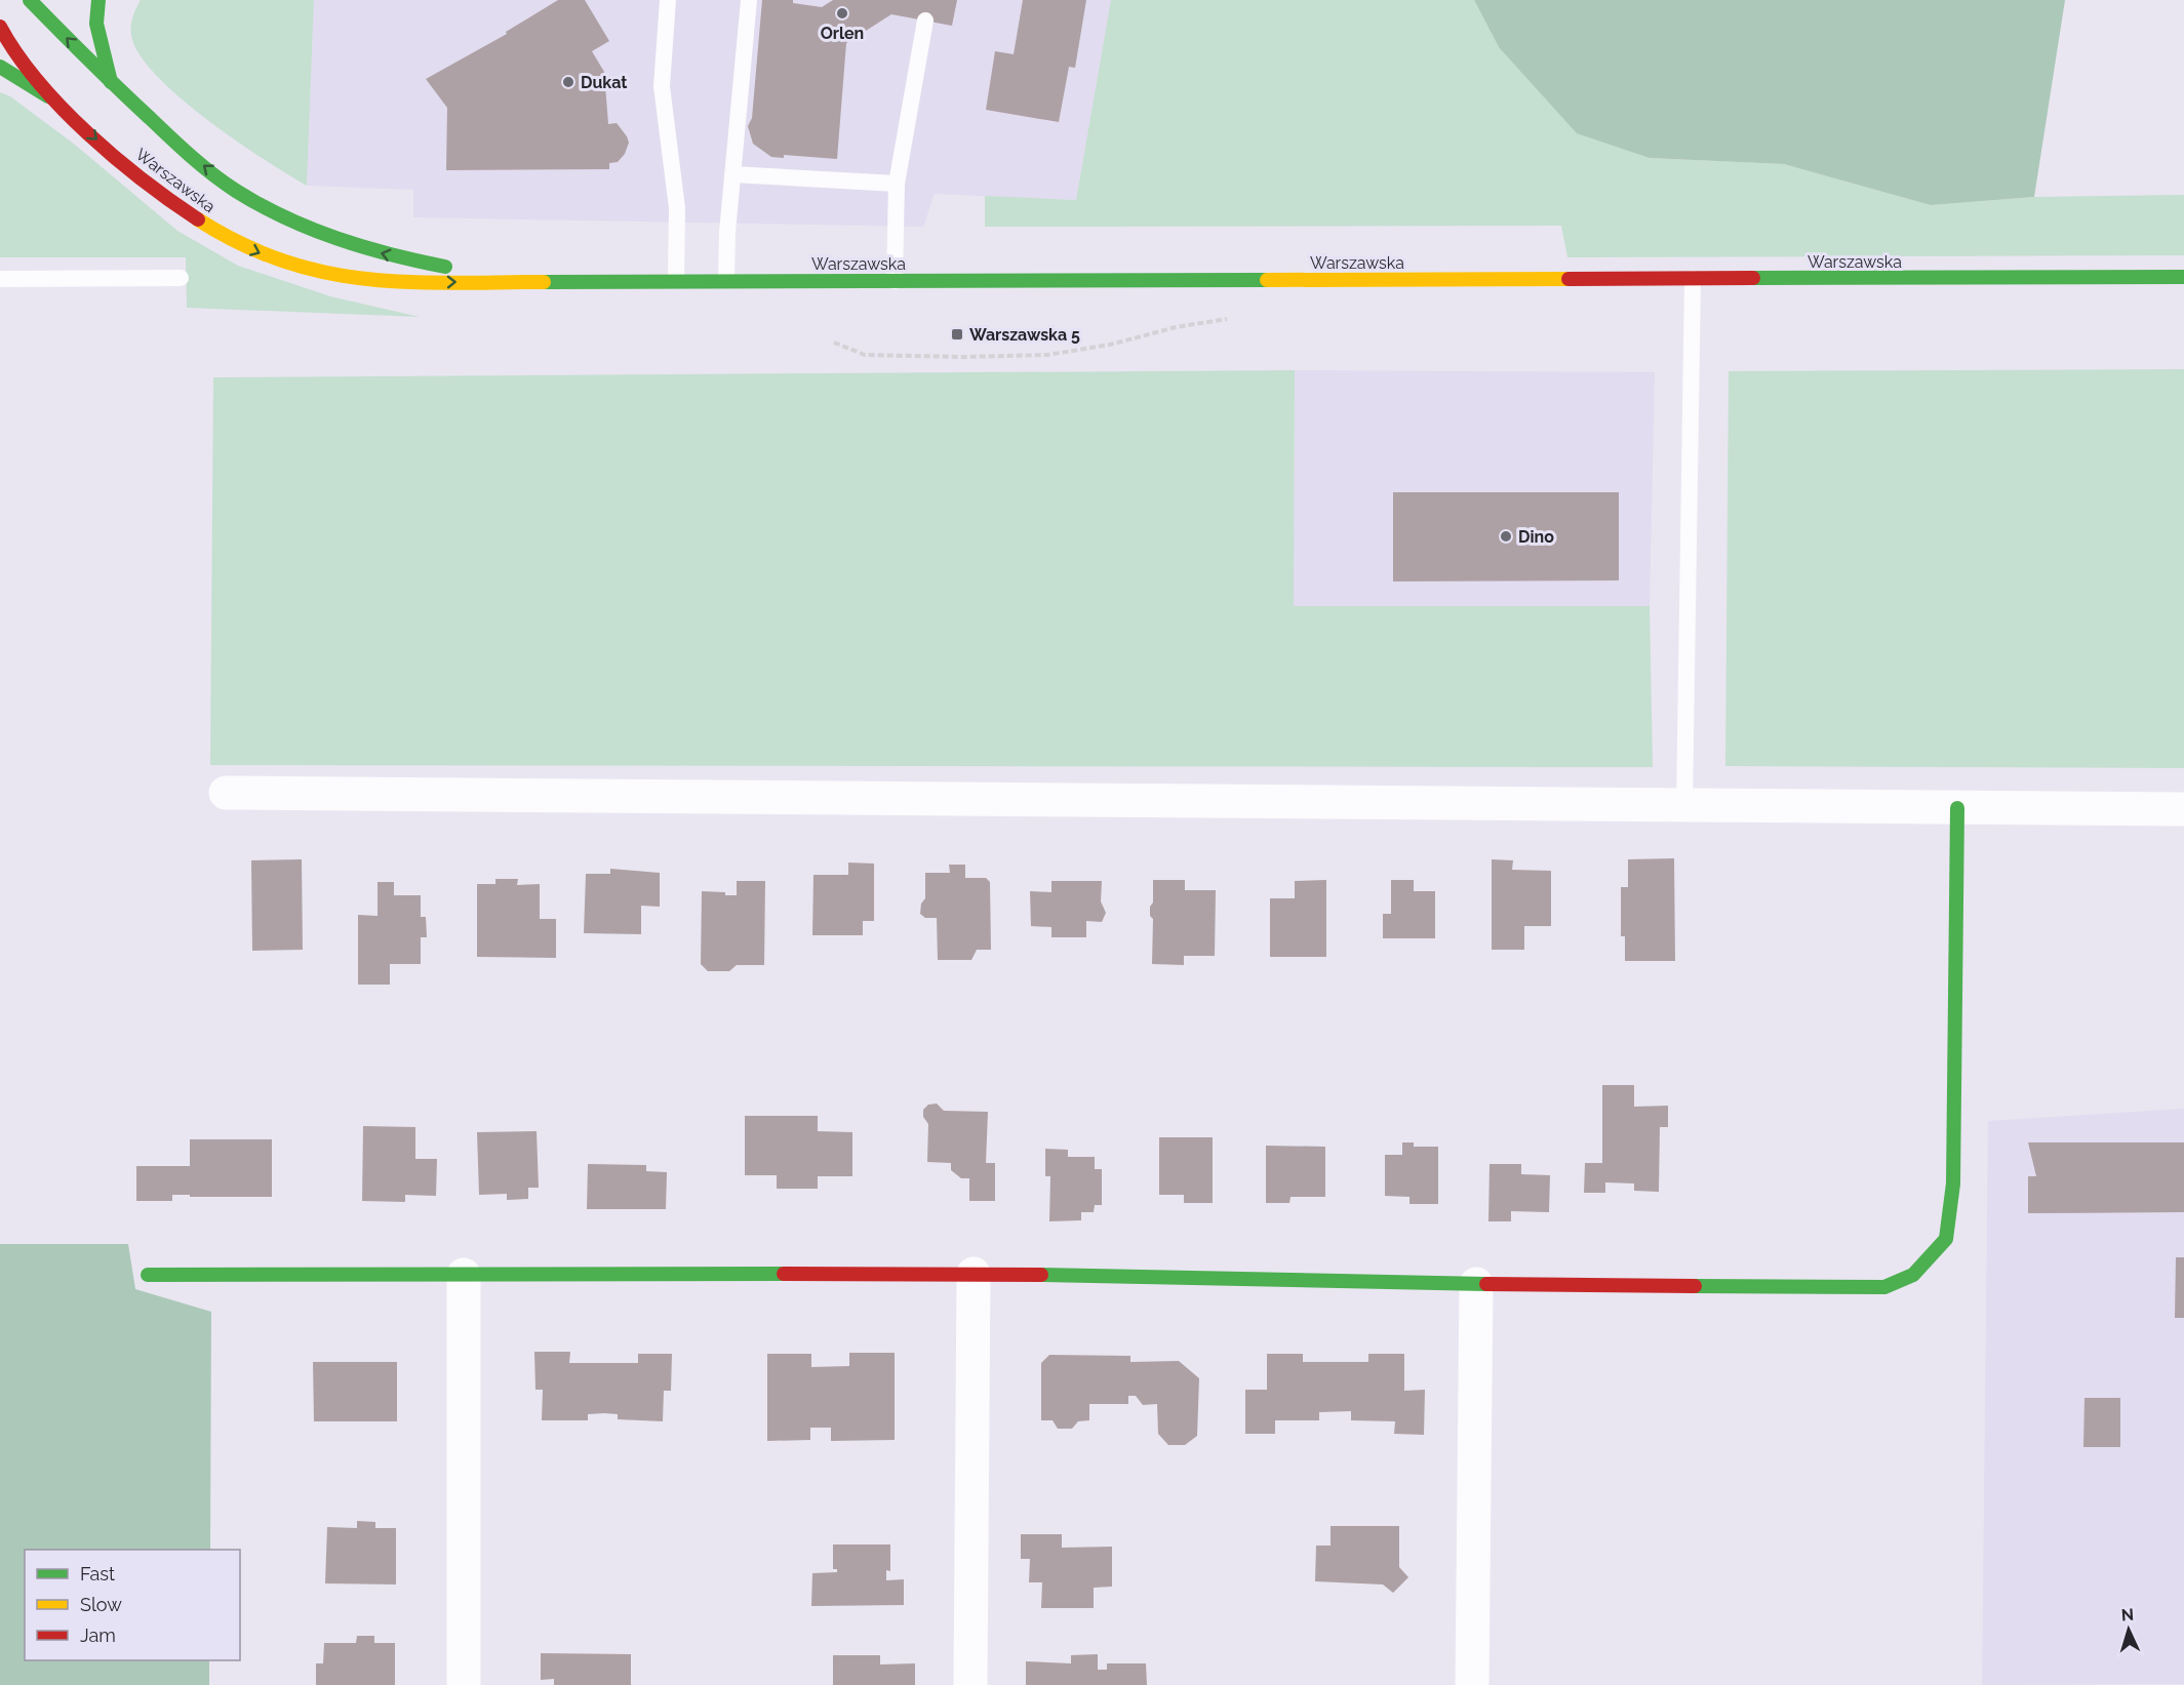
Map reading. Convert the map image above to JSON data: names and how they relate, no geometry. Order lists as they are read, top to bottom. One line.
{"streets":{"street":["Warszawska"]},"places":{"other":["Orlen","Dukat","Dino"],"transit":["Warszawska 5"]},"legend":["Fast","Slow","Jam"],"north":"top"}
